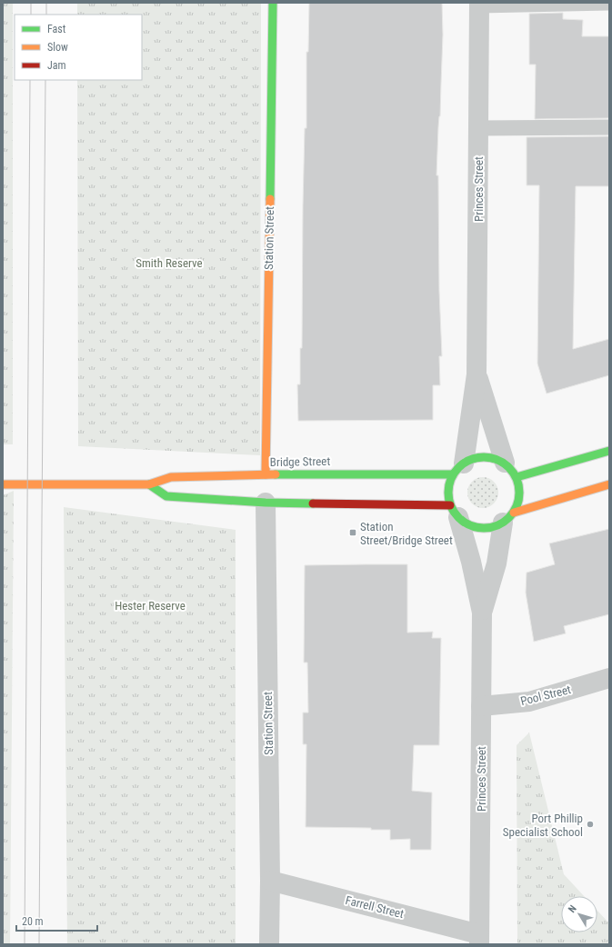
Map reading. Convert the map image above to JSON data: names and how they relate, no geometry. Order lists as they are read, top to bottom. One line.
{"streets":{"street":["Princes Street","Station Street","Bridge Street","Pool Street","Farrell Street"]},"crossings":[["Princes Street","Bridge Street"],["Princes Street","Pool Street"],["Princes Street","Farrell Street"],["Station Street","Bridge Street"],["Station Street","Farrell Street"]],"parks":["Smith Reserve","Hester Reserve"],"places":{"transit":["Station Street/Bridge Street"],"other":["Port Phillip Specialist School"]},"legend":["Fast","Slow","Jam"],"scale_bar":"20 m","north":"top left"}
